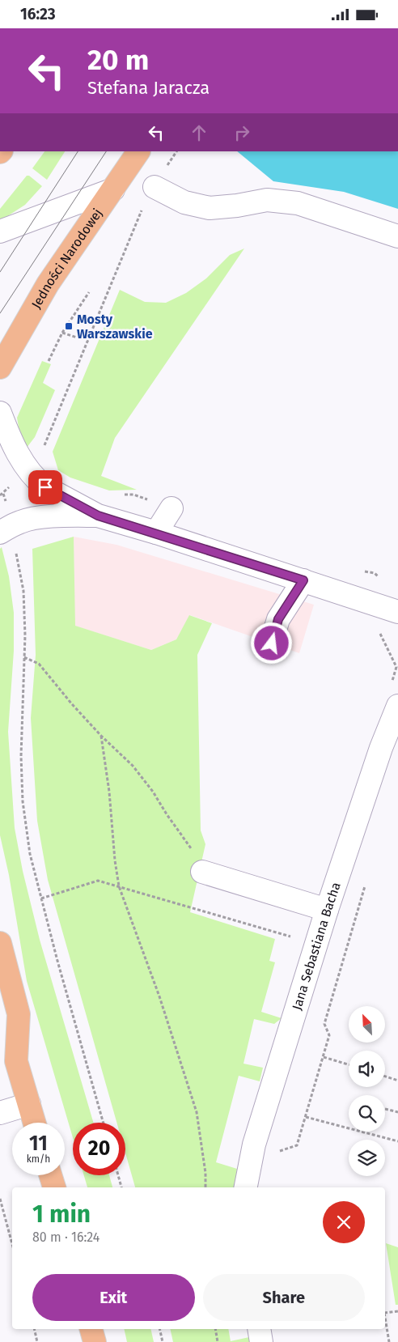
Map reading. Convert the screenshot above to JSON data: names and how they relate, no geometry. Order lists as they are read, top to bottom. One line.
{"streets":{"main road":["Jedności Narodowej"],"street":["Jana Sebastiana Bacha"]},"places":{"transit":["Mosty Warszawskie"]},"north":"top left","page":{"status":"16:23","turn":["20 m","Stefana Jaracza"],"speed":"11 km/h","limit":"20","heading":["1 min","80 m · 16:24"],"buttons":["Exit","Share"]}}
